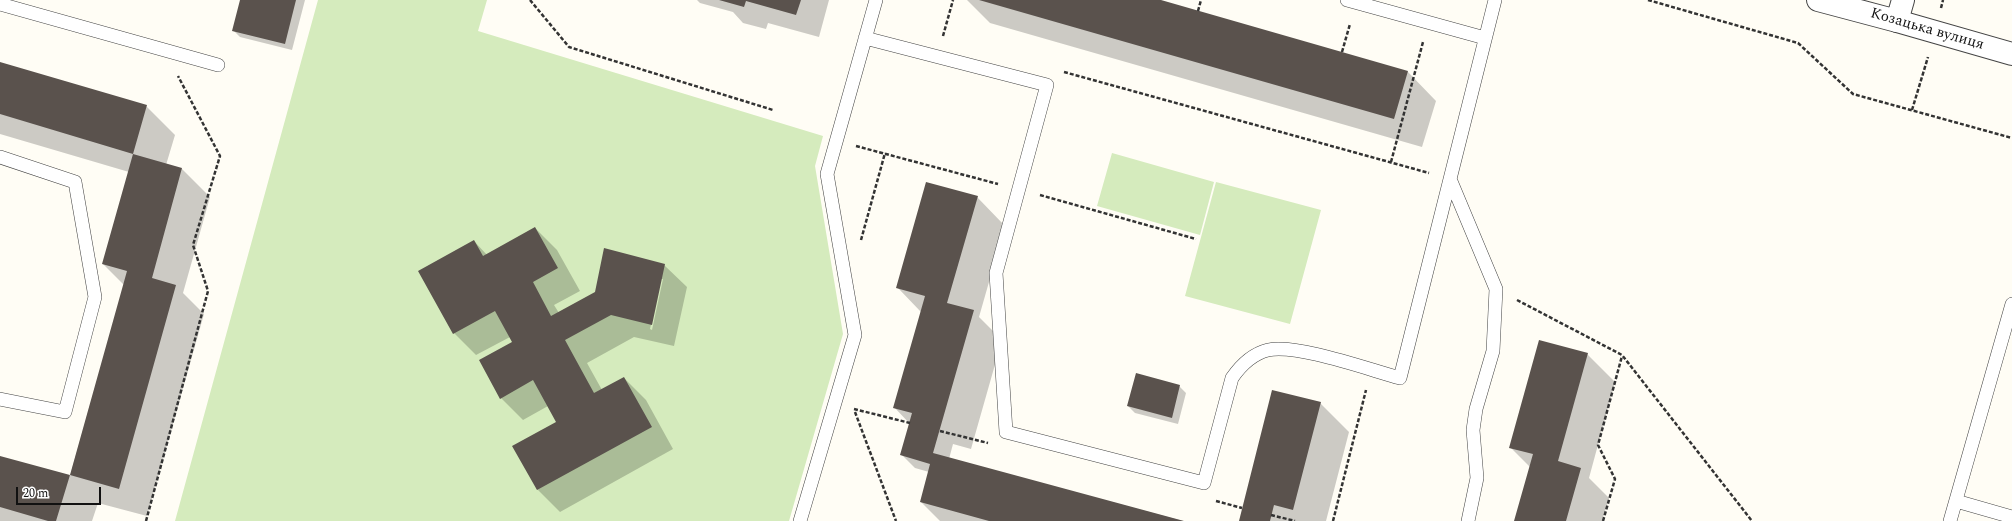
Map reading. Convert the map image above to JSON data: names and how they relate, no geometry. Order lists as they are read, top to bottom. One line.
{"streets":{"street":["Козацька вулиця"]},"scale_bar":"20 m"}
